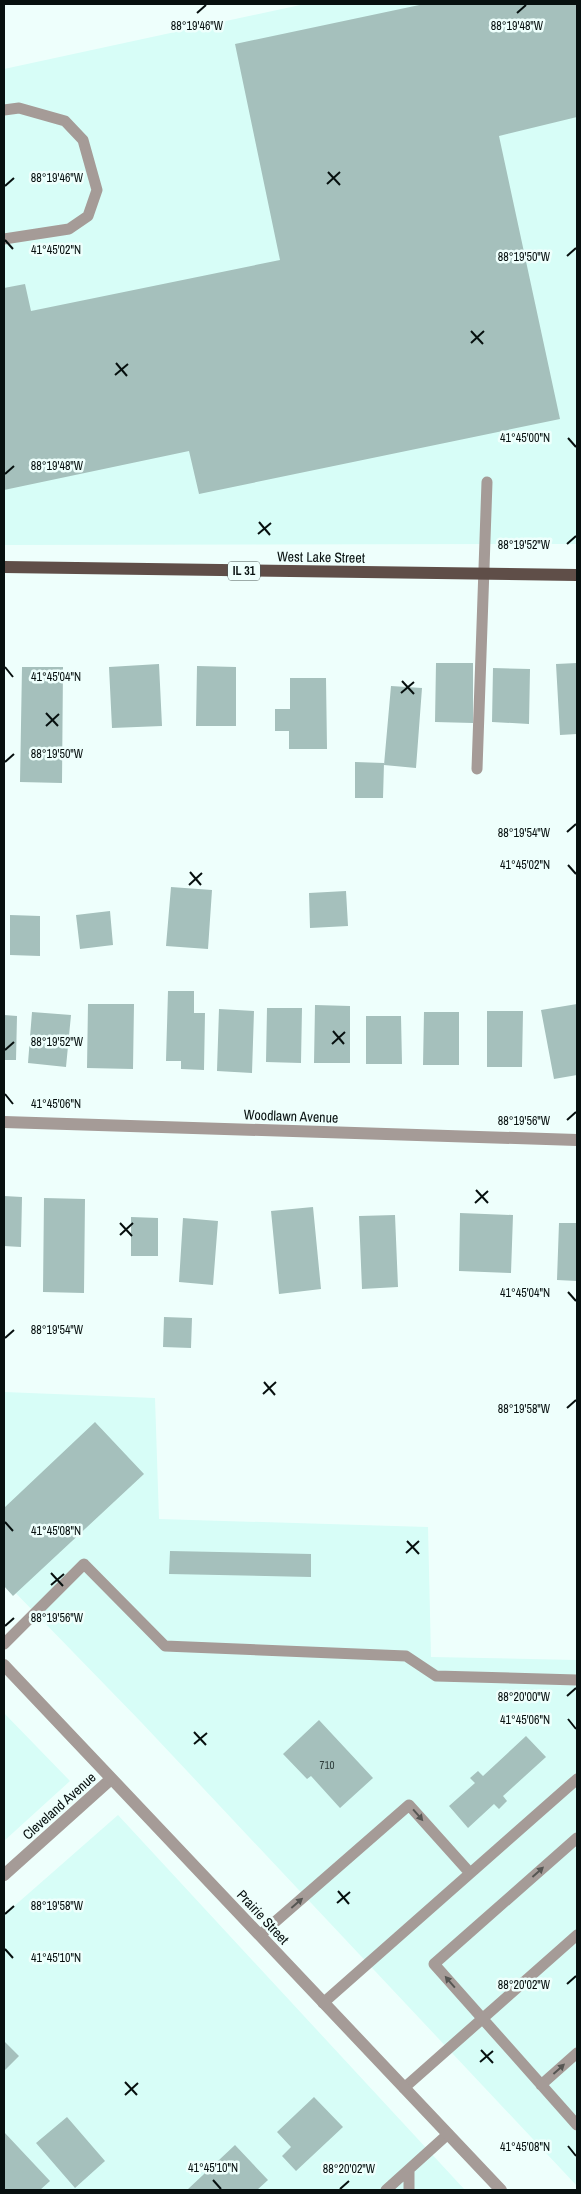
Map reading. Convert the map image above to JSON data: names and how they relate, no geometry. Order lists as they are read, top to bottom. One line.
{"streets":{"main road":["West Lake Street","IL 31"],"street":["Woodlawn Avenue","Cleveland Avenue","Prairie Street"]},"crossings":[["Cleveland Avenue","Prairie Street"]],"house_numbers":["710"],"coordinates":["88°19'46\"W","88°19'48\"W","41°45'02\"N","88°19'50\"W","41°45'00\"N","88°19'52\"W","41°45'04\"N","88°19'54\"W","41°45'06\"N","88°19'56\"W","88°19'58\"W","41°45'08\"N","88°20'00\"W","41°45'10\"N","88°20'02\"W"]}
